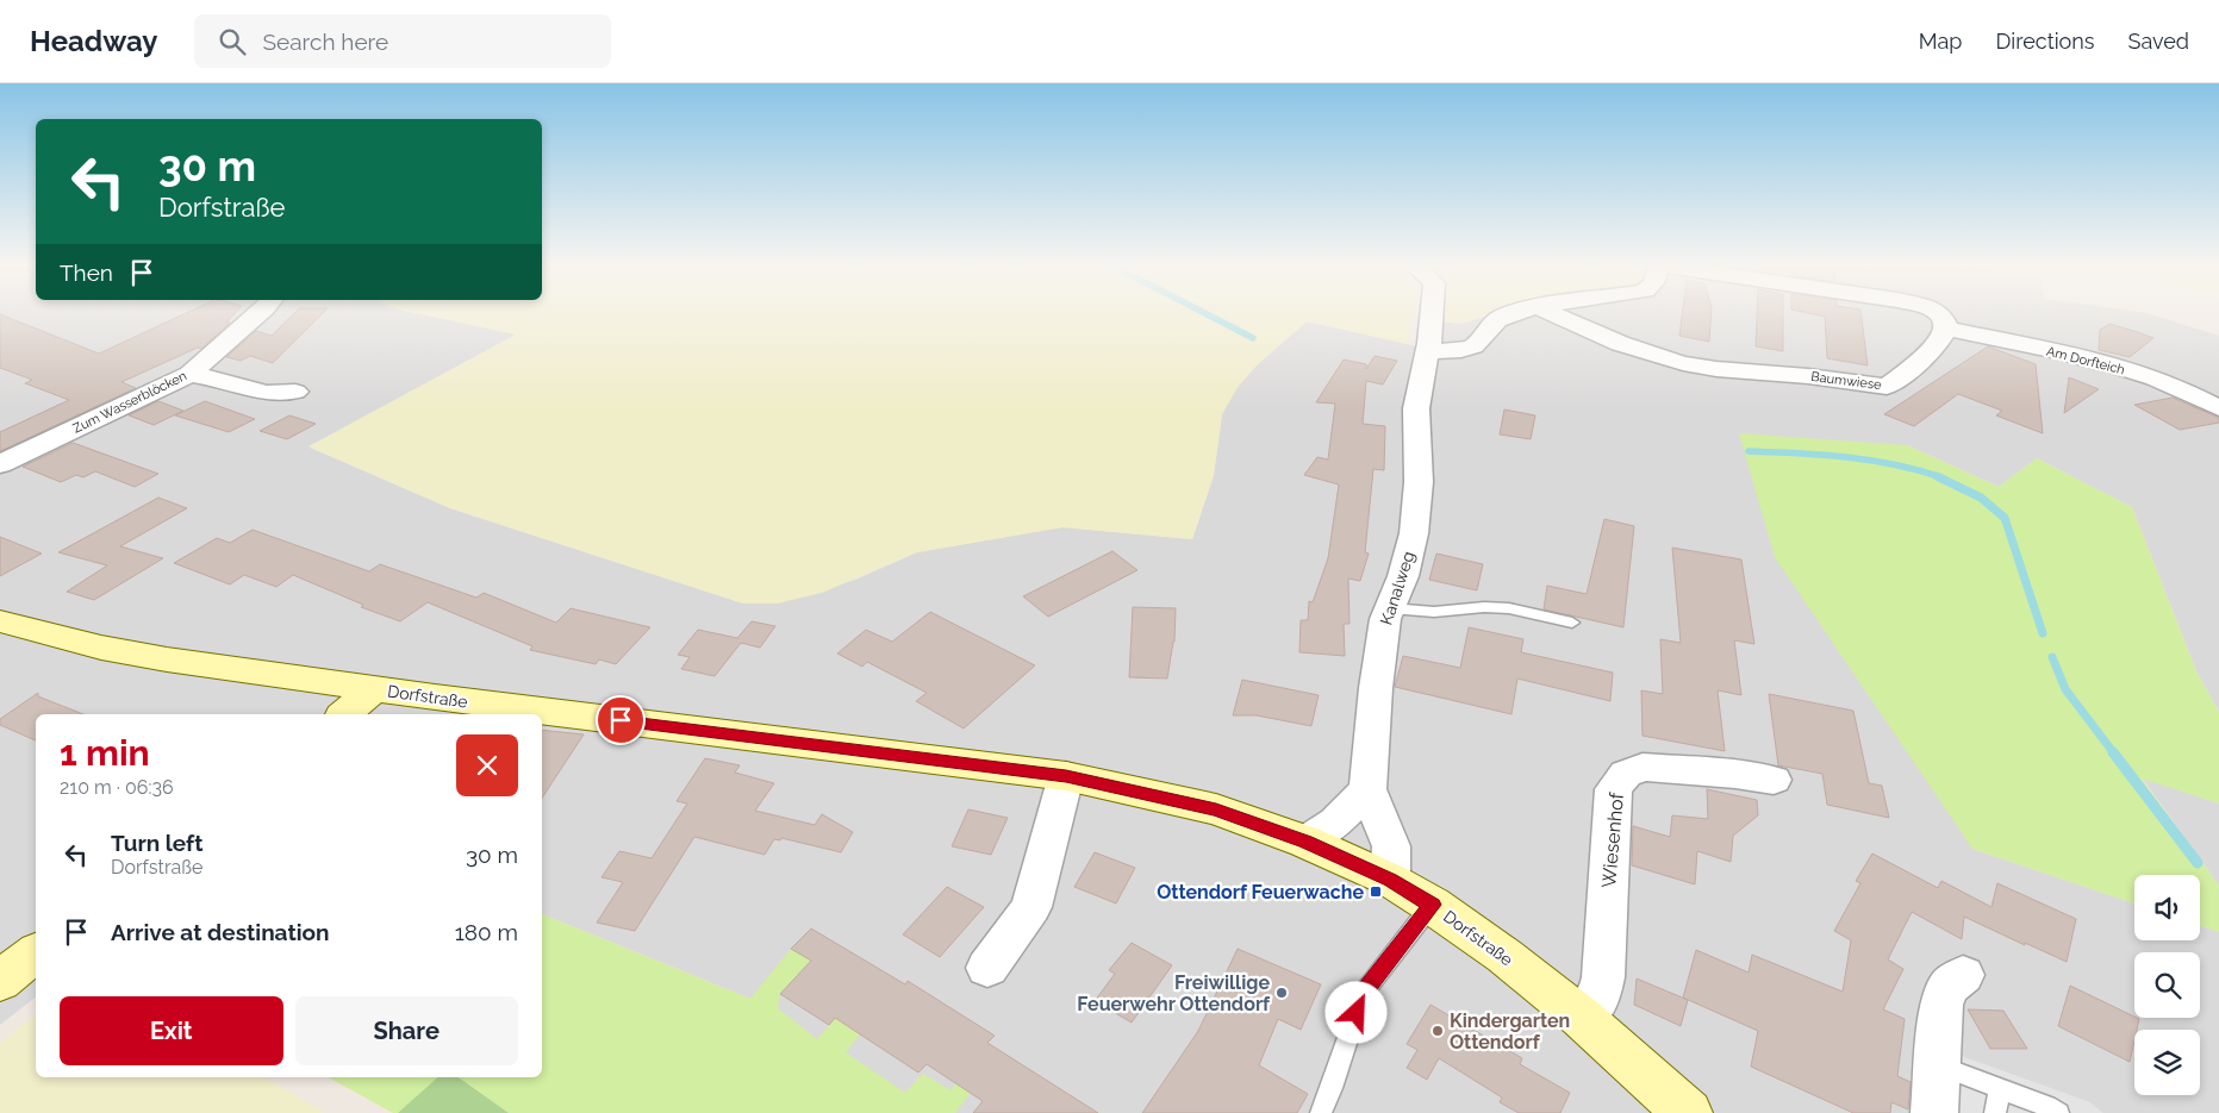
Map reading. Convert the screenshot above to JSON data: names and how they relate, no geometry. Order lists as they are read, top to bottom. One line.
{"streets":{"main road":["Dorfstraße"],"street":["Am Dorfteich","Baumwiese","Zum Wasserblöcken","Kanalweg","Wiesenhof"]},"crossings":[["Am Dorfteich","Baumwiese"],["Kanalweg","Dorfstraße"],["Dorfstraße","Wiesenhof"]],"places":{"transit":["Ottendorf Feuerwache"],"other":["Freiwillige Feuerwehr Ottendorf","Kindergarten Ottendorf"]},"page":{"header":"Headway","search":"Search here","nav":["Map","Directions","Saved"],"turn":["30 m","Dorfstraße"],"then":"Then","heading":["1 min","210 m · 06:36"],"list":[{"name":"Turn left","note":"Dorfstraße","value":"30 m"},{"name":"Arrive at destination","value":"180 m"}],"buttons":["Exit","Share"]}}
